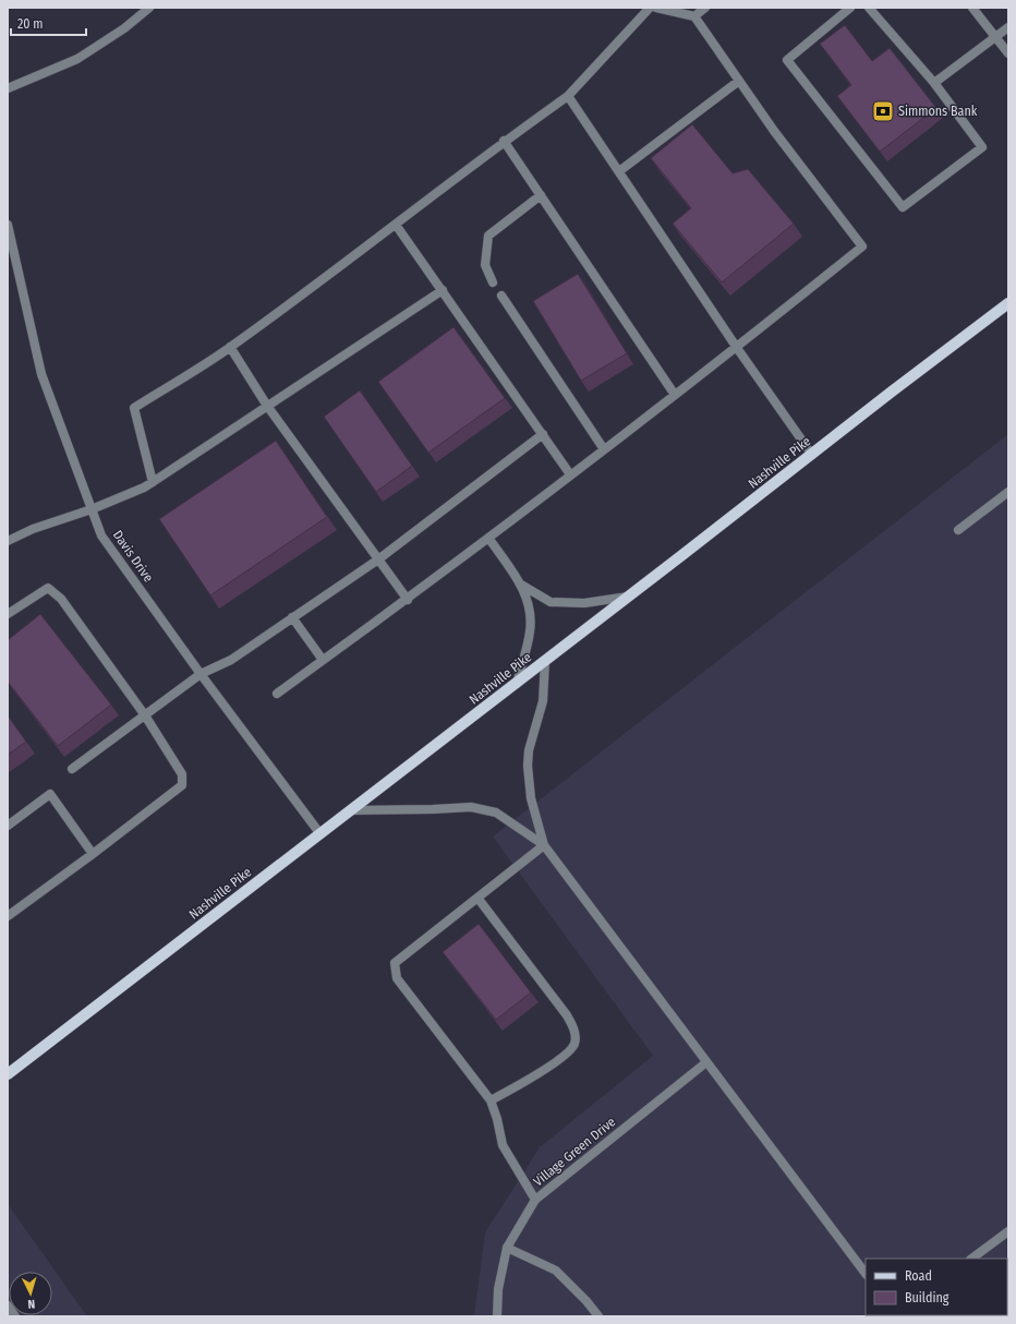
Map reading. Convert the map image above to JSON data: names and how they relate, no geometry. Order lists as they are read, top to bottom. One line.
{"streets":{"main road":["Nashville Pike"],"street":["Davis Drive","Village Green Drive"]},"crossings":[["Nashville Pike","Davis Drive"]],"places":{"bank":["Simmons Bank"]},"legend":["Road","Building"],"scale_bar":"20 m","north":"bottom"}
